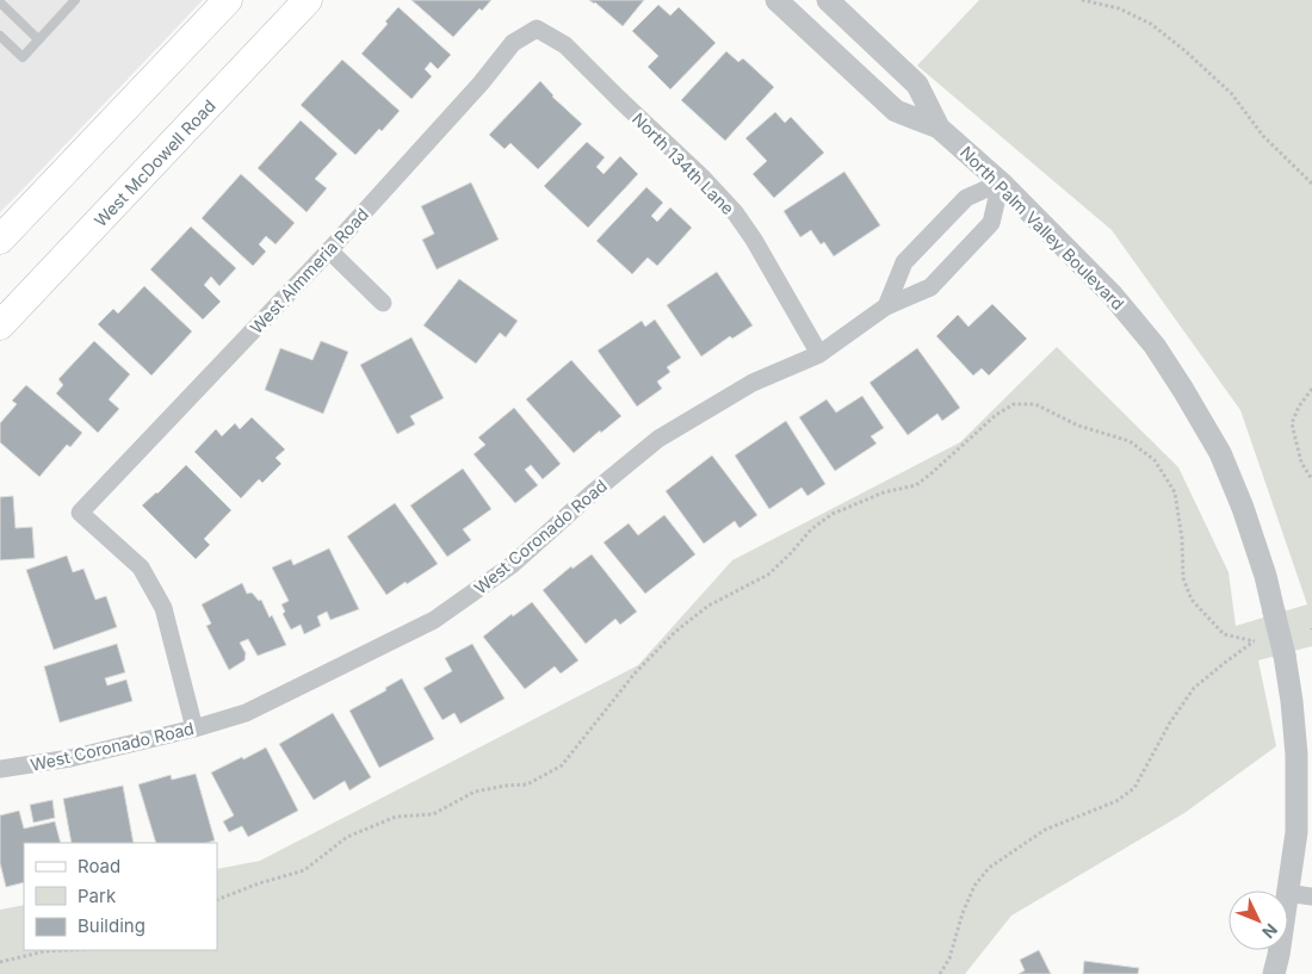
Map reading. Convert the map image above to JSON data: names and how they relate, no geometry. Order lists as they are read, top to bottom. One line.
{"streets":{"main road":["West McDowell Road"],"street":["North 134th Lane","North Palm Valley Boulevard","West Almmeria Road","West Coronado Road"]},"crossings":[["North 134th Lane","West Almmeria Road"],["North 134th Lane","West Coronado Road"],["North Palm Valley Boulevard","West Coronado Road"],["West Almmeria Road","West Coronado Road"]],"legend":["Road","Park","Building"],"north":"bottom right"}
